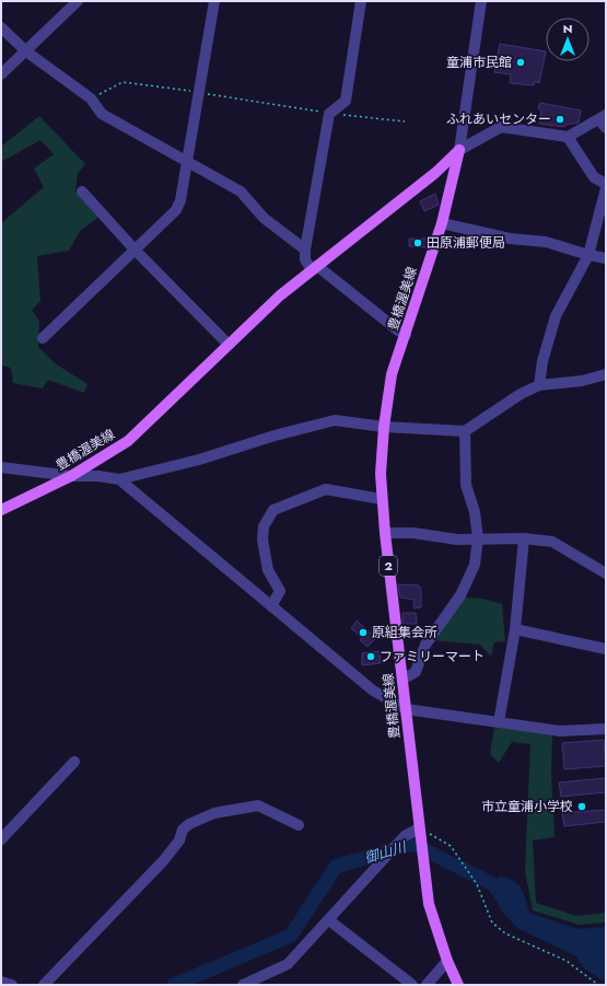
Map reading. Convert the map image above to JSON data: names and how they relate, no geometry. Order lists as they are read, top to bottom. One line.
{"streets":{"main road":["豊橋渥美線","2"]},"water":["御山川"],"places":["童浦市民館","ふれあいセンター","田原浦郵便局","原組集会所","ファミリーマート","市立童浦小学校"],"north":"top"}
